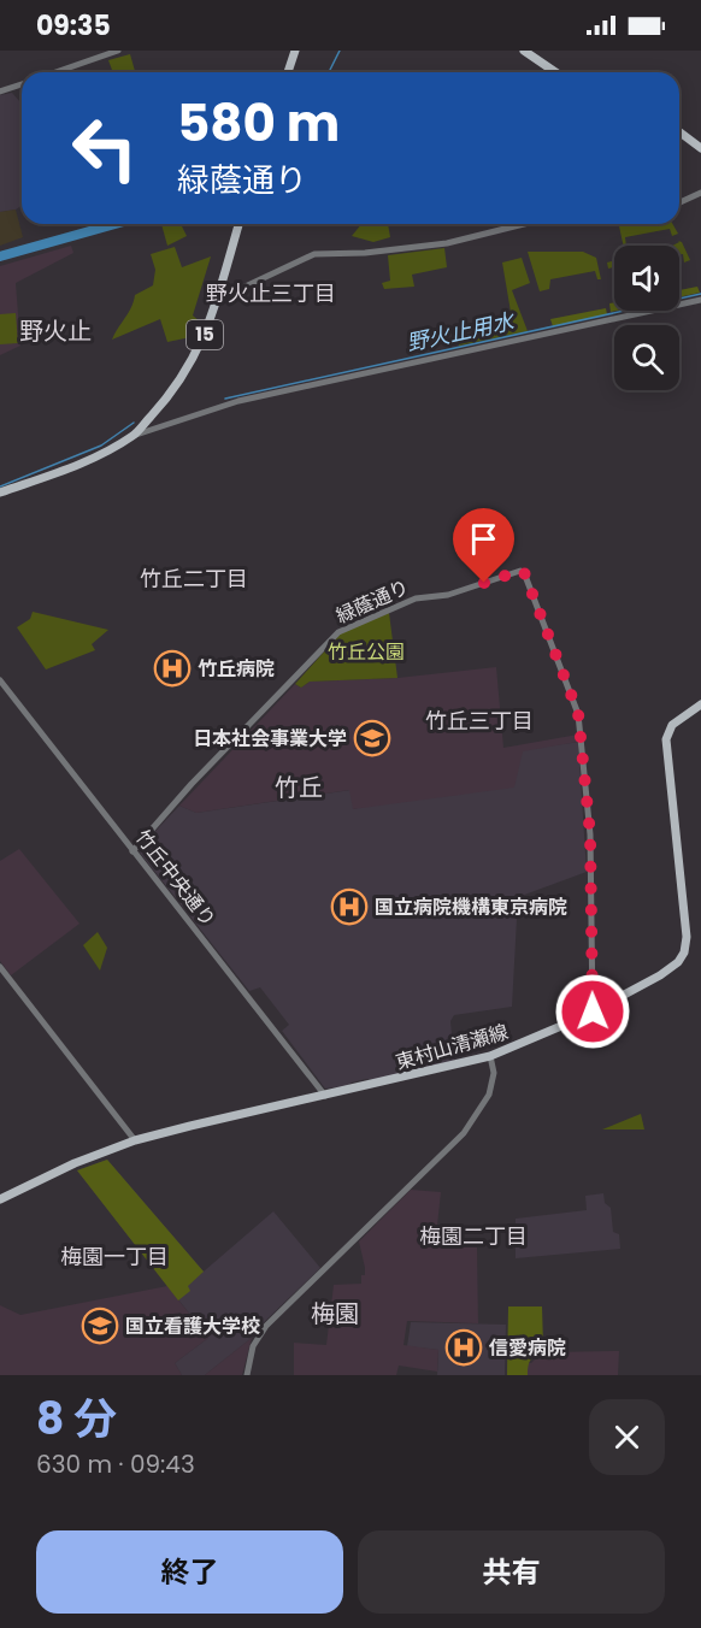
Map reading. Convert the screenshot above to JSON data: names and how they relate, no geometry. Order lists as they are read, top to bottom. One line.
{"streets":{"main road":["15","東村山清瀬線"],"street":["緑蔭通り","竹丘中央通り"]},"crossings":[["緑蔭通り","竹丘中央通り"],["緑蔭通り","東村山清瀬線"],["竹丘中央通り","東村山清瀬線"]],"districts":["野火止三丁目","野火止","竹丘二丁目","竹丘三丁目","竹丘","梅園二丁目","梅園一丁目","梅園"],"water":["野火止用水"],"parks":["竹丘公園"],"places":{"hospital":["竹丘病院","国立病院機構東京病院","信愛病院"],"school or university":["日本社会事業大学","国立看護大学校"]},"page":{"status":"09:35","turn":["580 m","緑蔭通り"],"heading":["8 分","630 m · 09:43"],"buttons":["終了","共有"]}}
